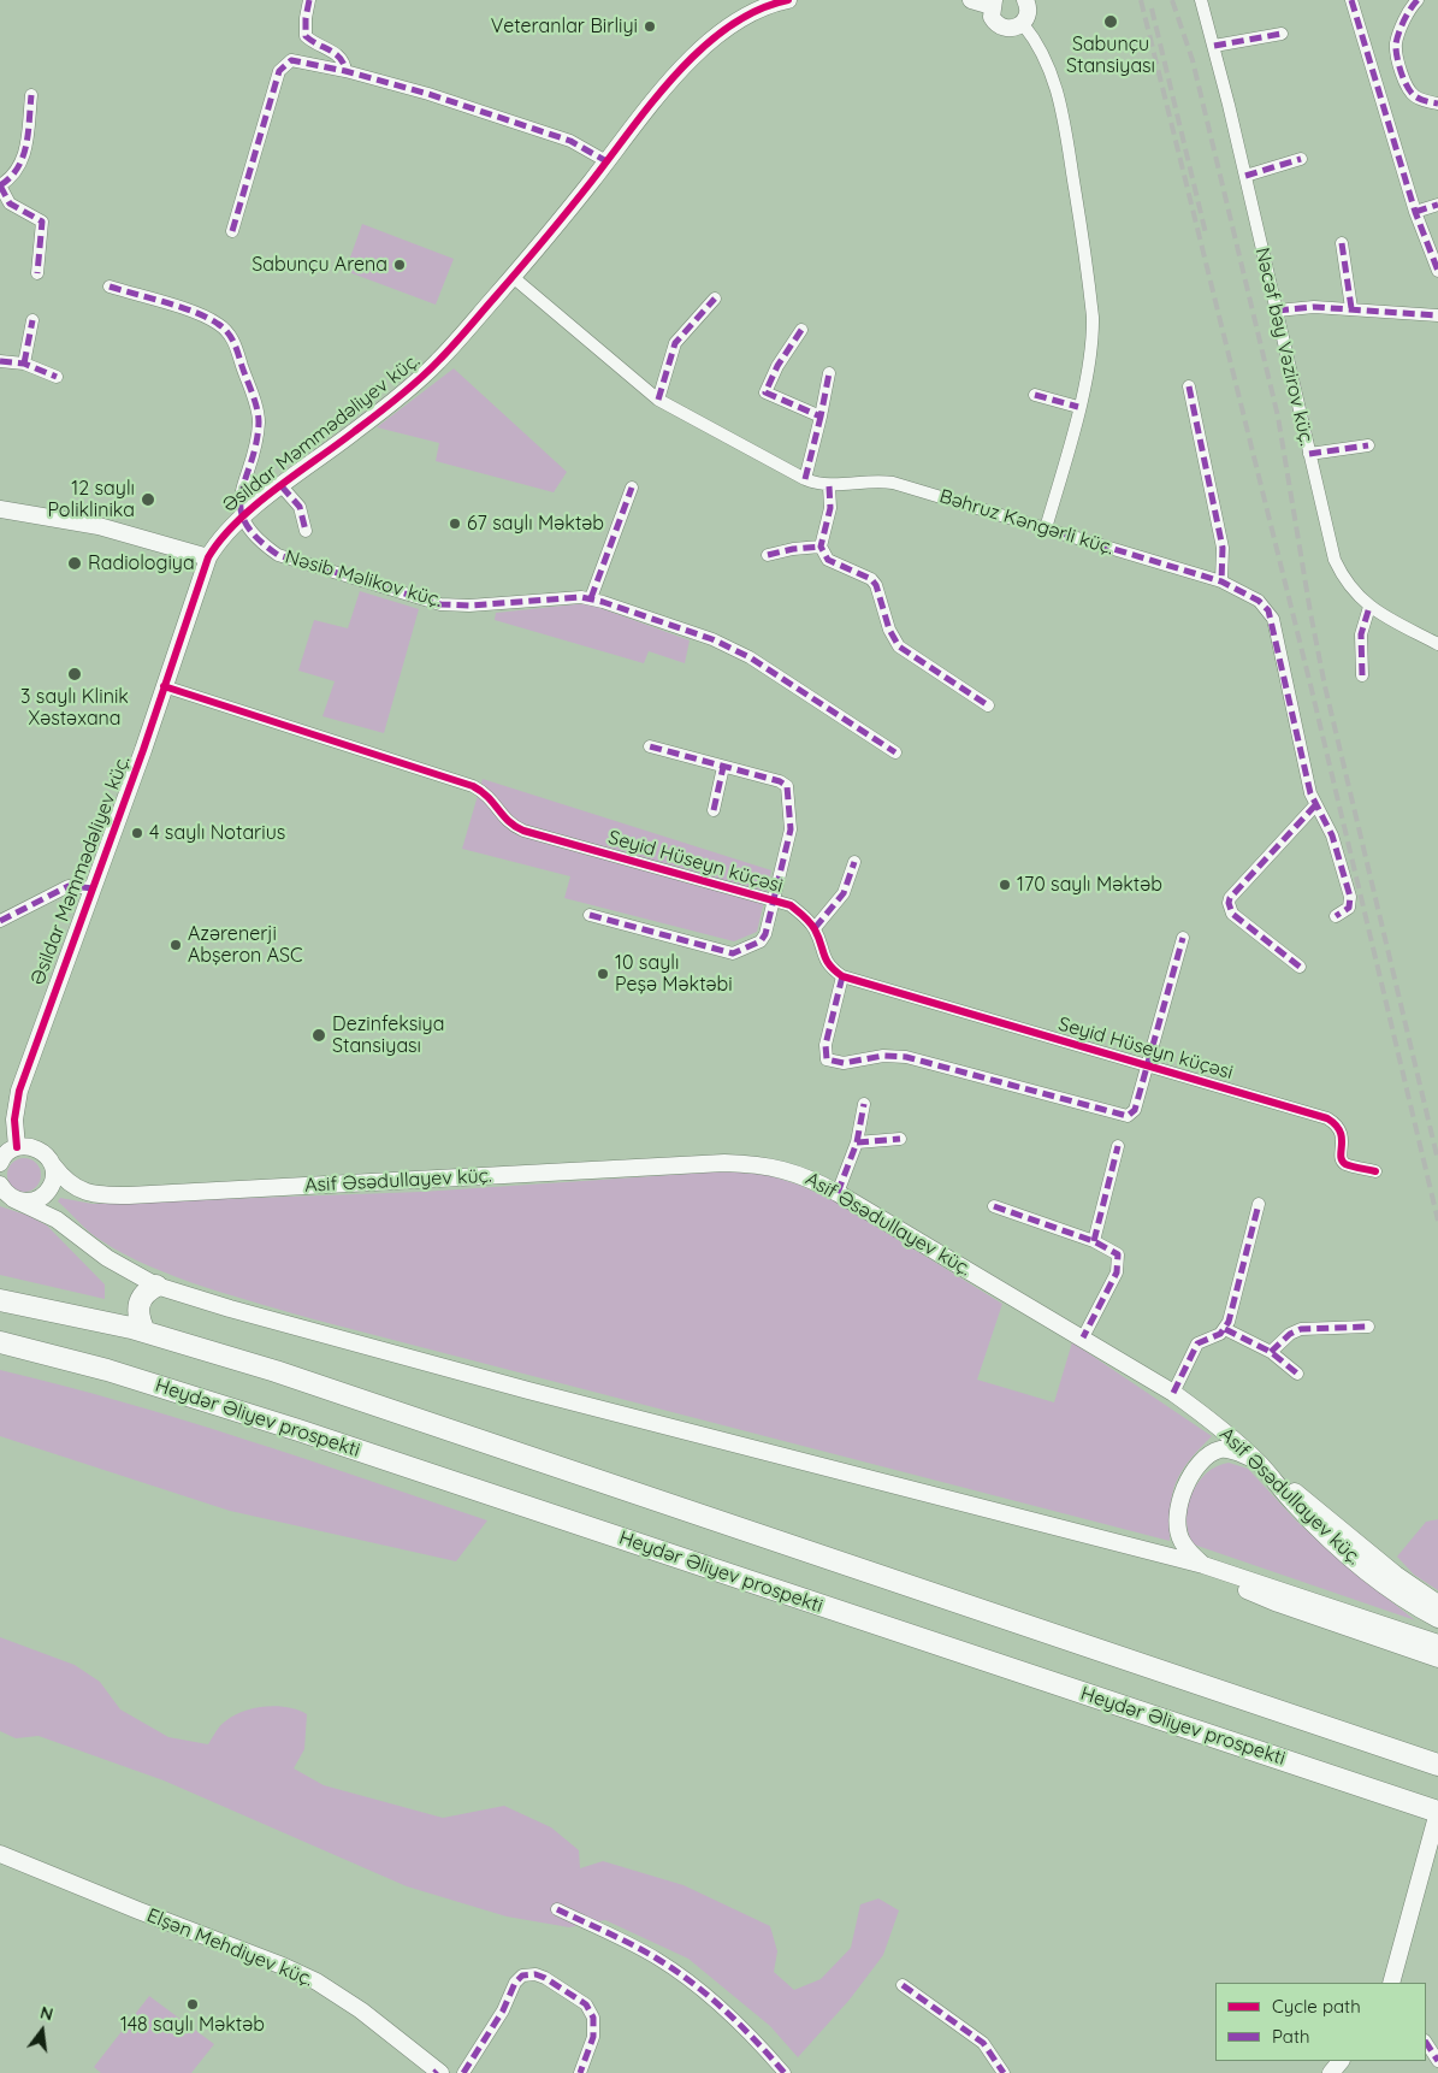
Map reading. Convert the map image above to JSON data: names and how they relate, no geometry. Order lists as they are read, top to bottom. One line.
{"streets":{"highway":["Heydər Əliyev prospekti"],"main road":["Əsildar Məmmədəliyev küç.","Asif Əsədullayev küç.","Elşən Mehdiyev küç."],"street":["Nəcəf bəy Vəzirov küç.","Bəhruz Kəngərli küç.","Nəsib Məlikov küç.","Seyid Hüseyn küçəsi"]},"crossings":[["Əsildar Məmmədəliyev küç.","Bəhruz Kəngərli küç."],["Əsildar Məmmədəliyev küç.","Nəsib Məlikov küç."],["Əsildar Məmmədəliyev küç.","Seyid Hüseyn küçəsi"],["Əsildar Məmmədəliyev küç.","Asif Əsədullayev küç."]],"places":["Sabunçu Stansiyası","Veteranlar Birliyi","Sabunçu Arena","12 saylı Poliklinika","67 saylı Məktəb","Radiologiya","3 saylı Klinik Xəstəxana","4 saylı Notarius","170 saylı Məktəb","Azərenerji Abşeron ASC","10 saylı Peşə Məktəbi","Dezinfeksiya Stansiyası","148 saylı Məktəb"],"legend":["Cycle path","Path"],"north":"top"}
